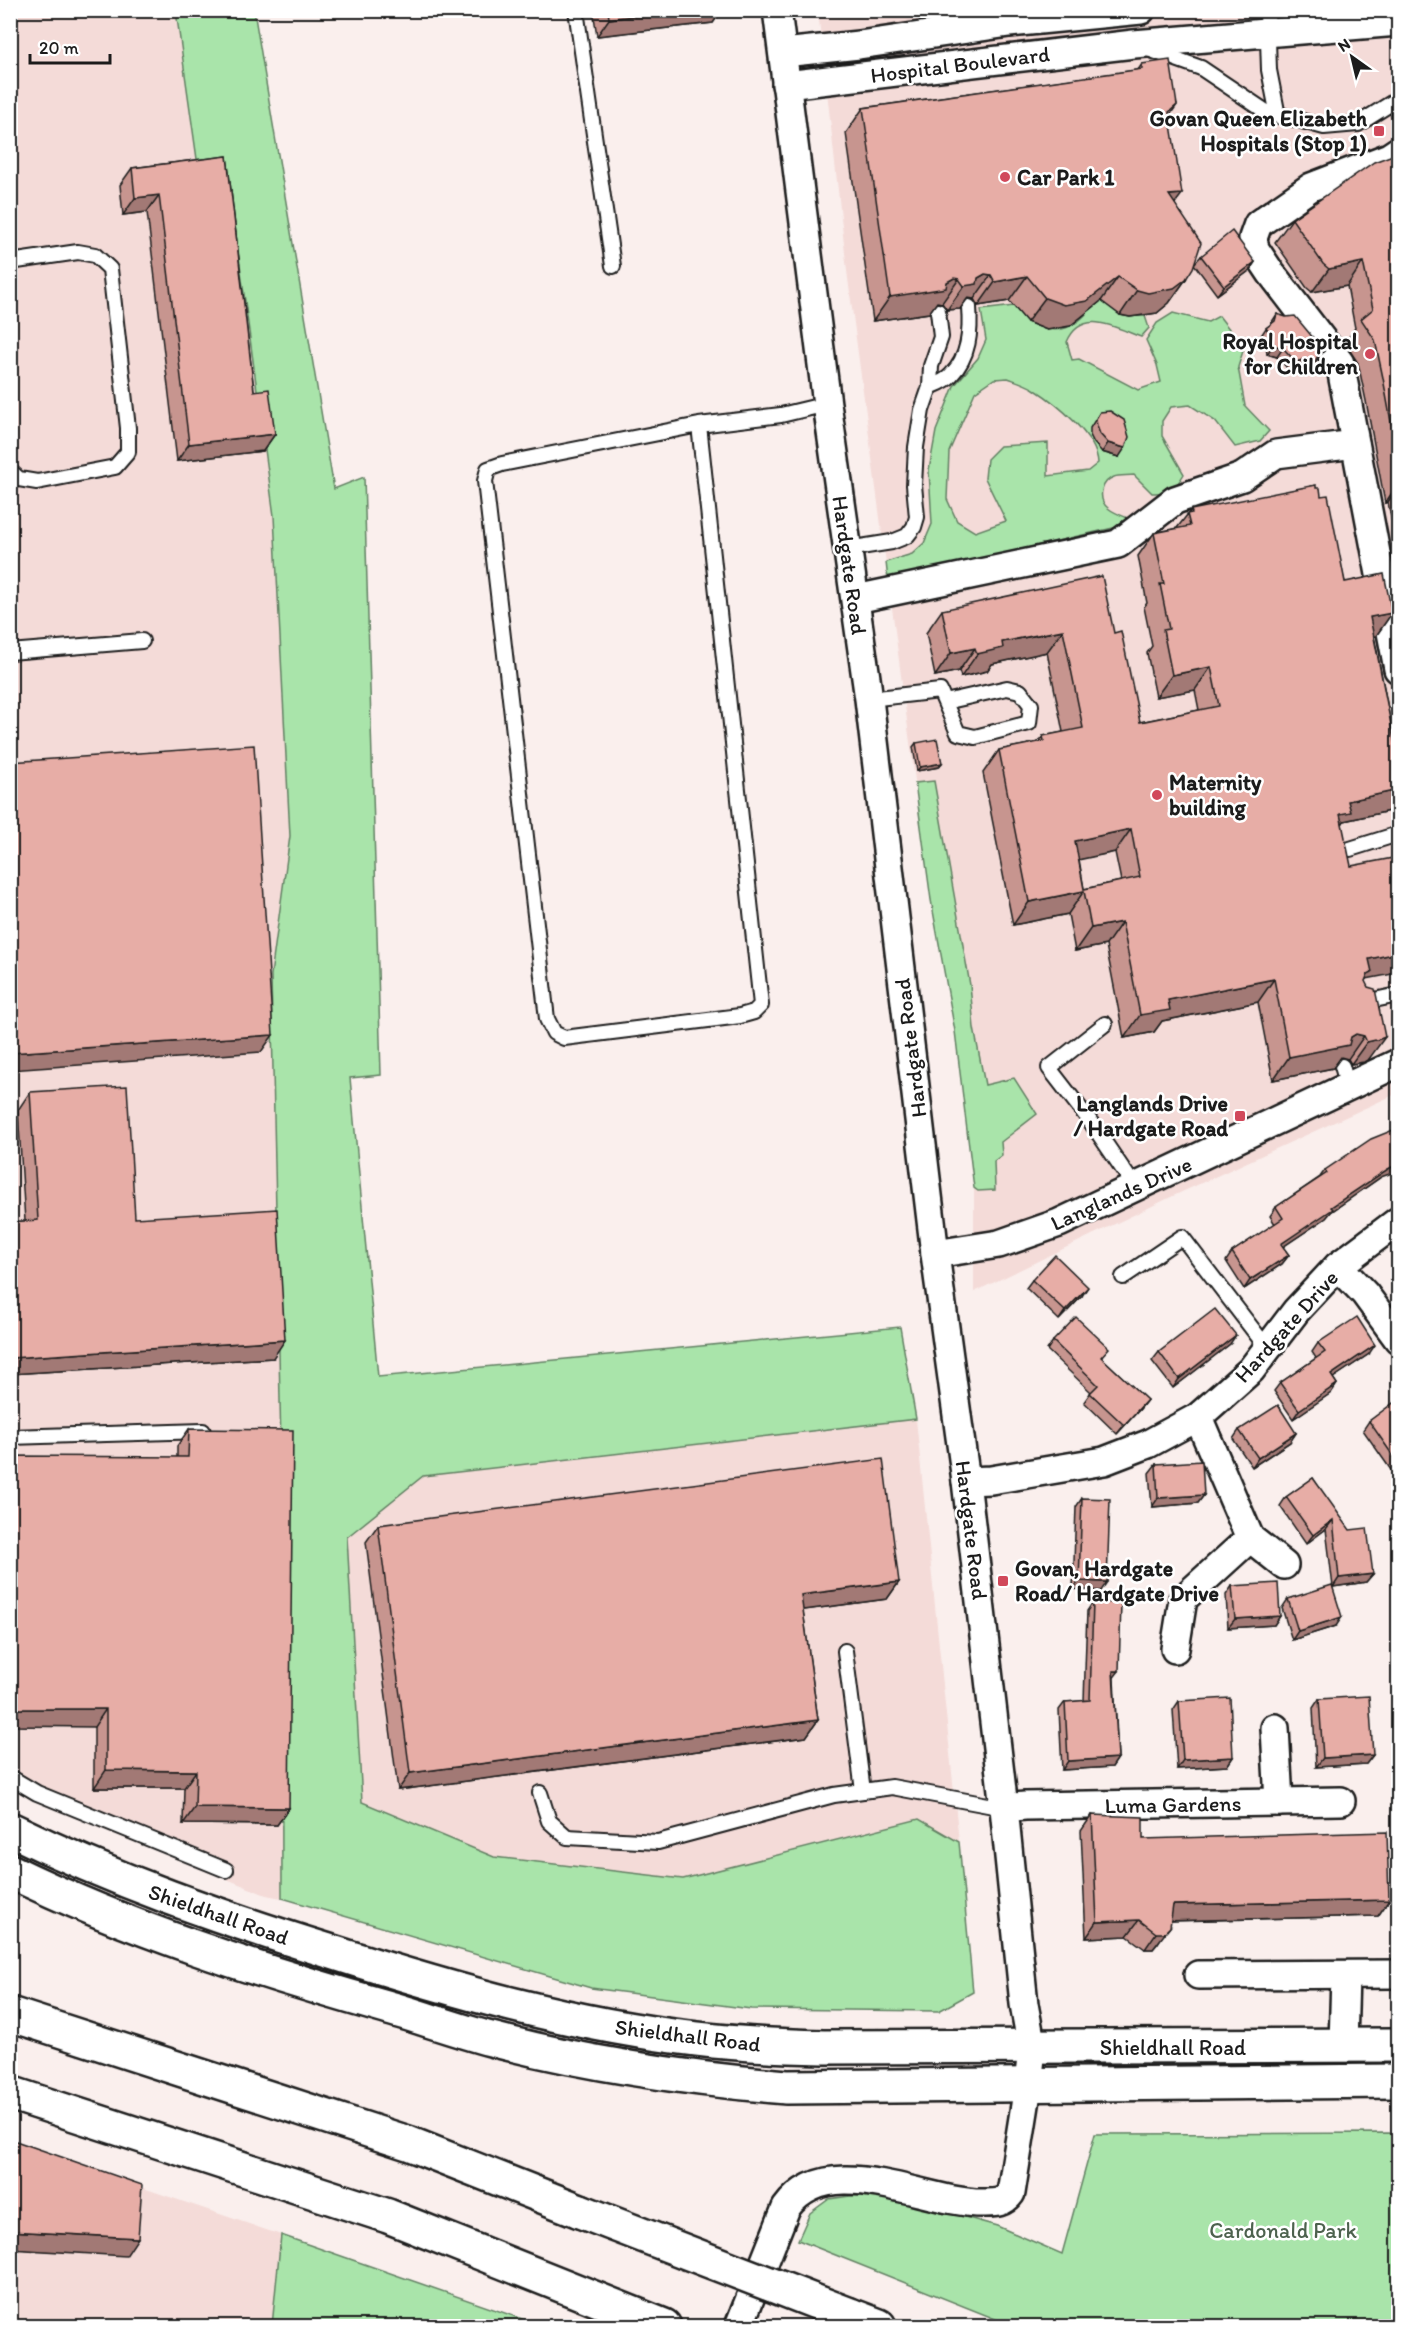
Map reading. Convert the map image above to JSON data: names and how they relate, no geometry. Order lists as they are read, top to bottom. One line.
{"streets":{"main road":["Shieldhall Road"],"street":["Hospital Boulevard","Hardgate Road","Langlands Drive","Hardgate Drive","Luma Gardens"]},"crossings":[["Hospital Boulevard","Hardgate Road"],["Hardgate Road","Langlands Drive"],["Hardgate Road","Hardgate Drive"],["Hardgate Road","Luma Gardens"],["Hardgate Road","Shieldhall Road"]],"parks":["Cardonald Park"],"places":{"transit":["Govan Queen Elizabeth Hospitals (Stop 1)","Langlands Drive / Hardgate Road","Govan, Hardgate Road/ Hardgate Drive"],"other":["Car Park 1","Royal Hospital for Children","Maternity building"]},"scale_bar":"20 m","north":"top left"}
